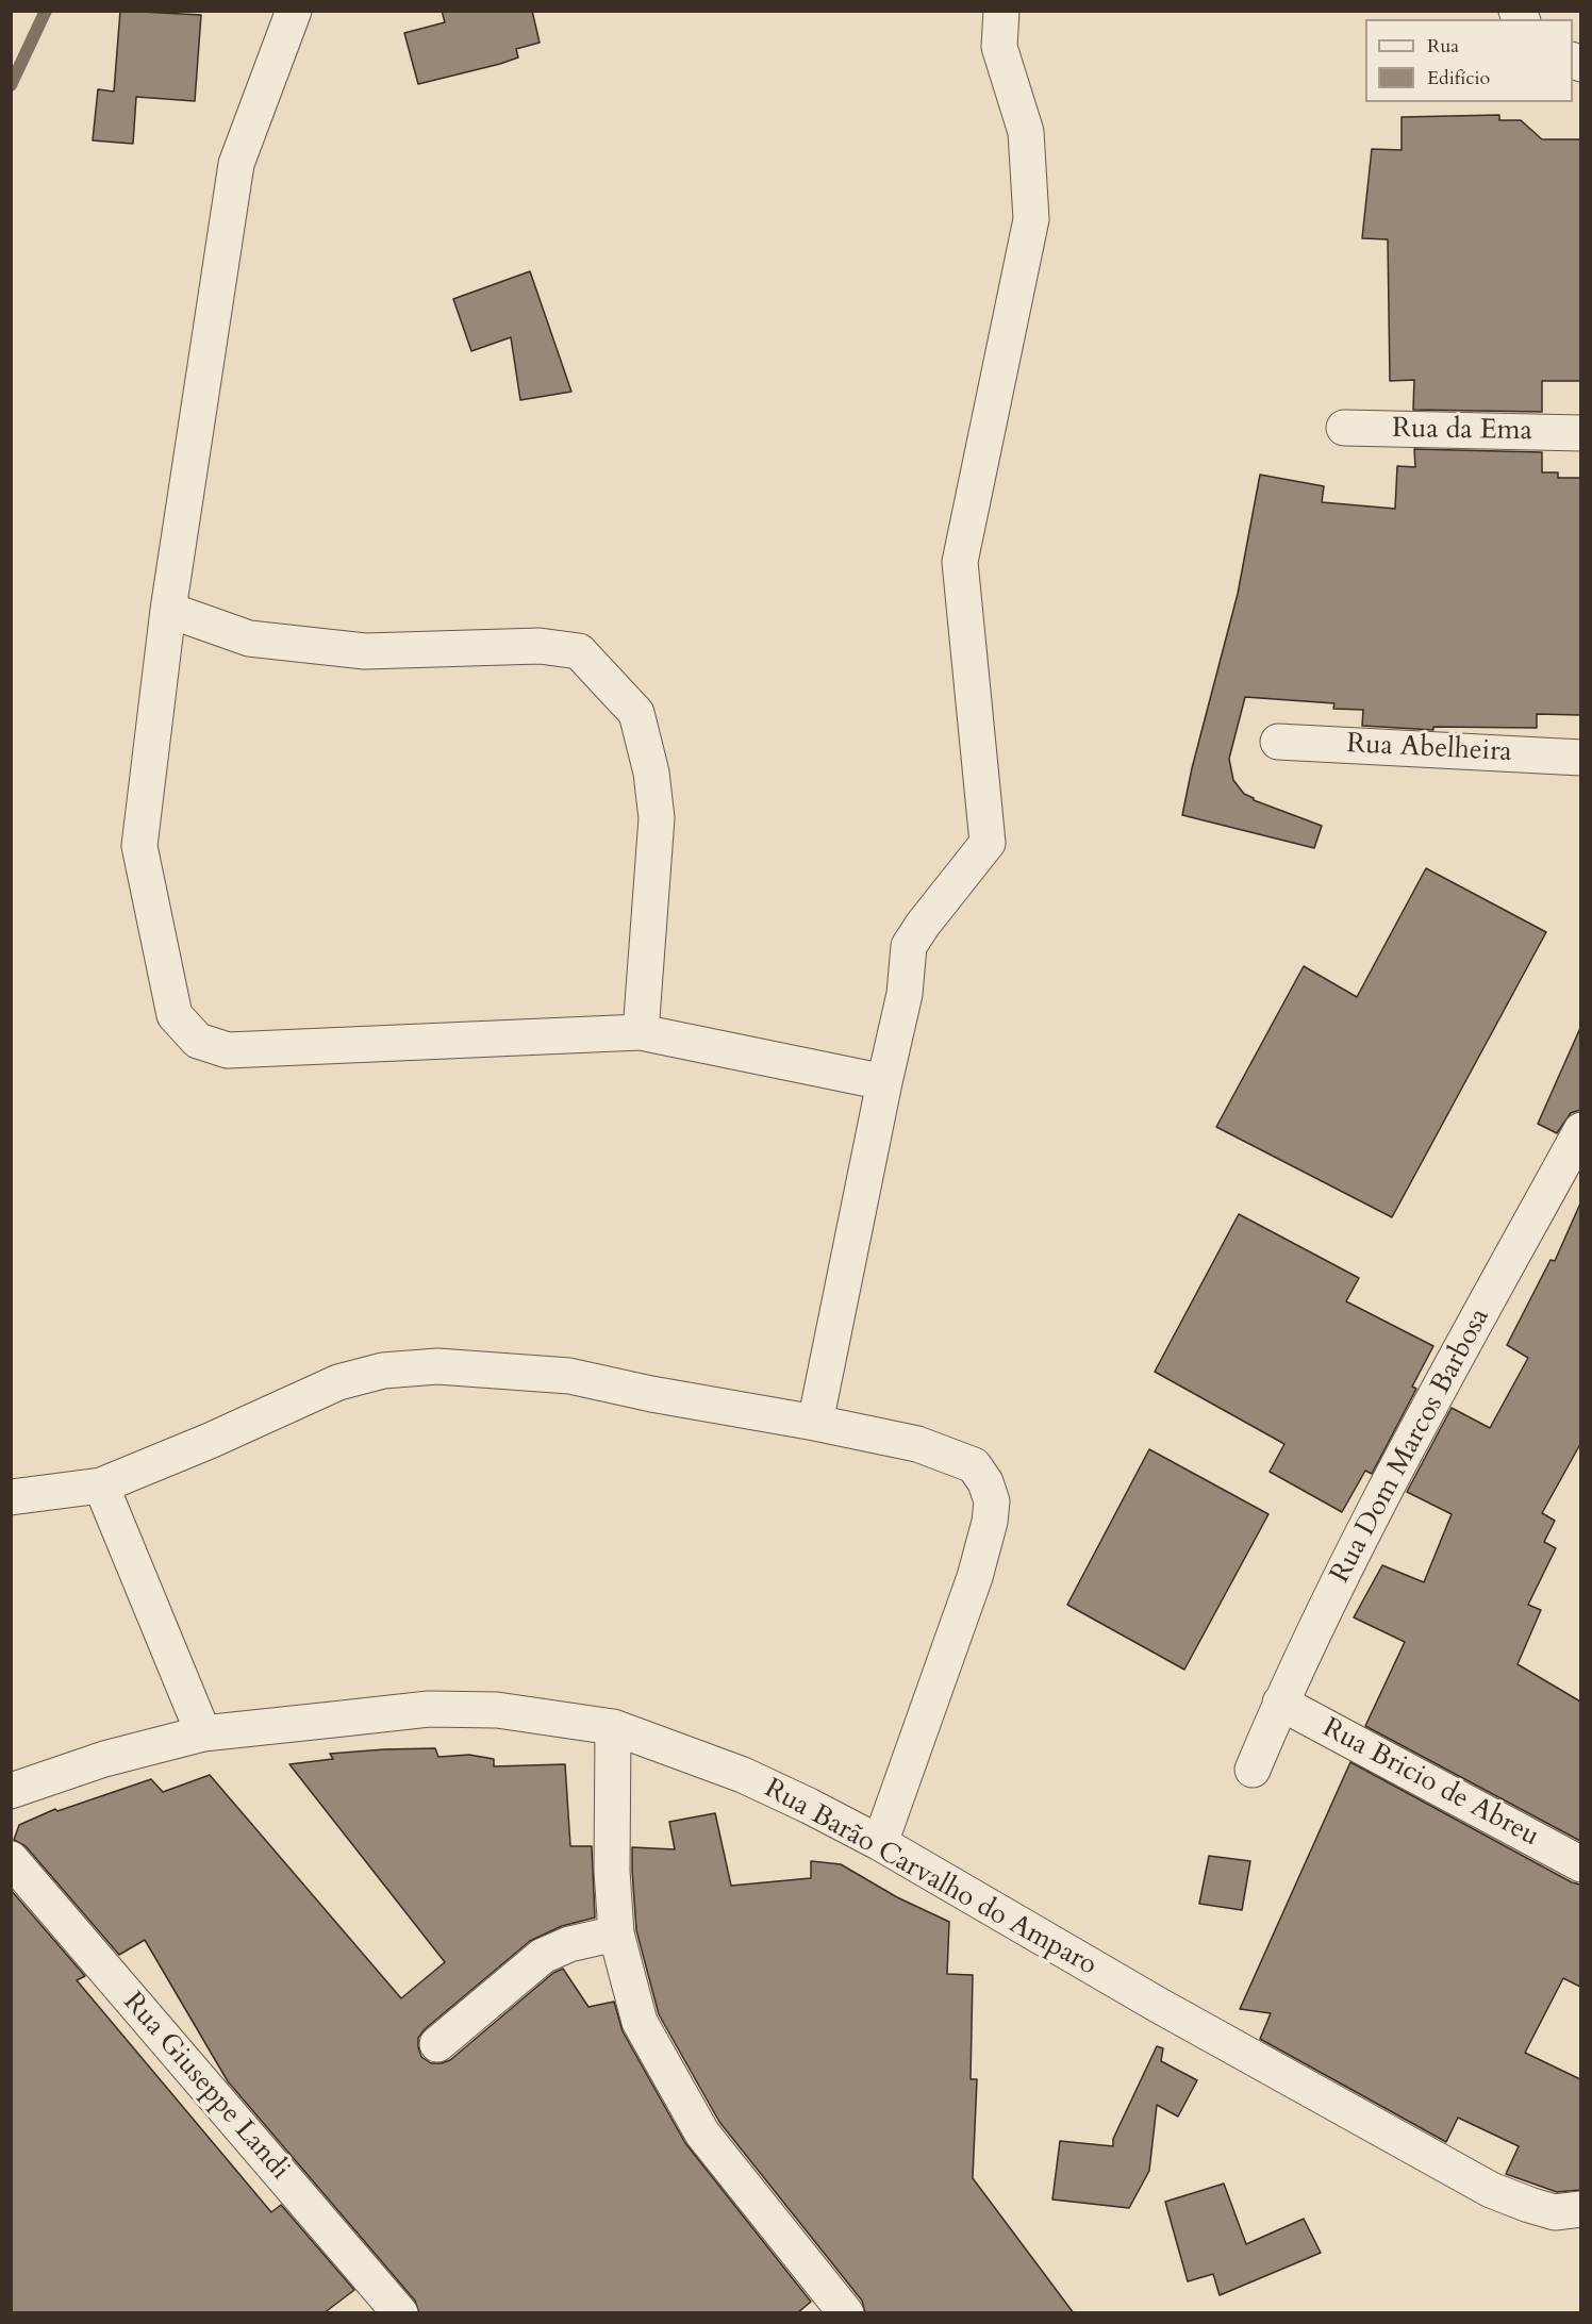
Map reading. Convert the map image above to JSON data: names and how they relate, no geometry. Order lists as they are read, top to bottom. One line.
{"streets":{"street":["Rua da Ema","Rua Abelheira","Rua Dom Marcos Barbosa","Rua Bricio de Abreu","Rua Barão Carvalho do Amparo","Rua Giuseppe Landi"]},"crossings":[["Rua Dom Marcos Barbosa","Rua Bricio de Abreu"]],"legend":["Rua","Edifício"]}
